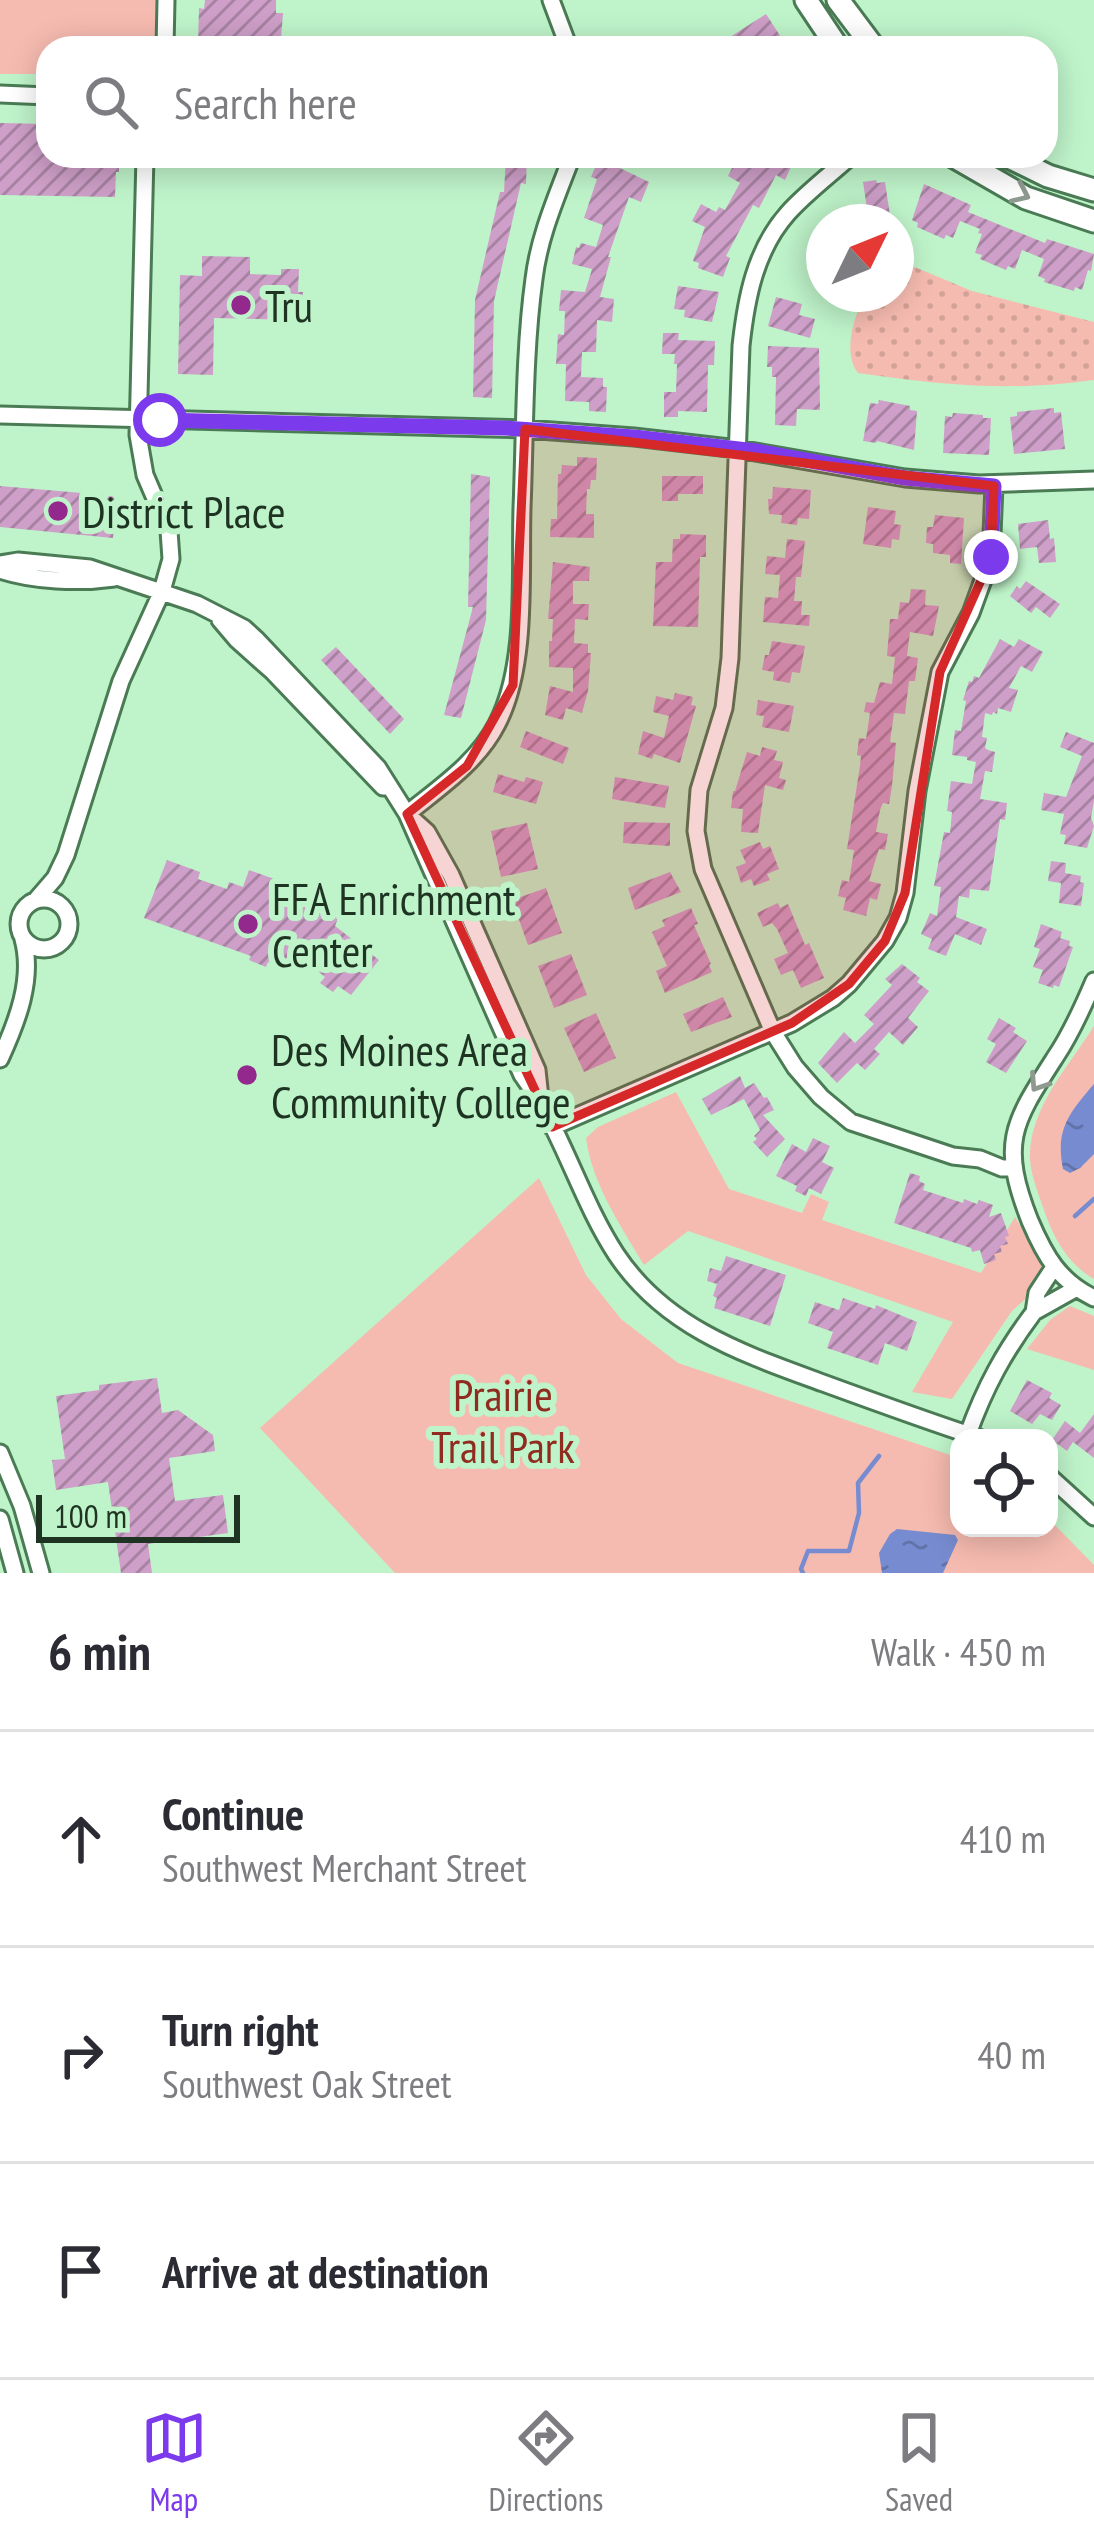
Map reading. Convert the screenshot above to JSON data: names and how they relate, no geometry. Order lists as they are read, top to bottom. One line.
{"parks":["Prairie Trail Park"],"places":["Tru","District Place","FFA Enrichment Center","Des Moines Area Community College"],"scale_bar":"100 m","north":"top right","page":{"search":"Search here","scale":"100 m","heading":["6 min","Walk · 450 m"],"list":[["Continue","Southwest Merchant Street","410 m"],["Turn right","Southwest Oak Street","40 m"],"Arrive at destination"],"nav":["Map","Directions","Saved"]}}
